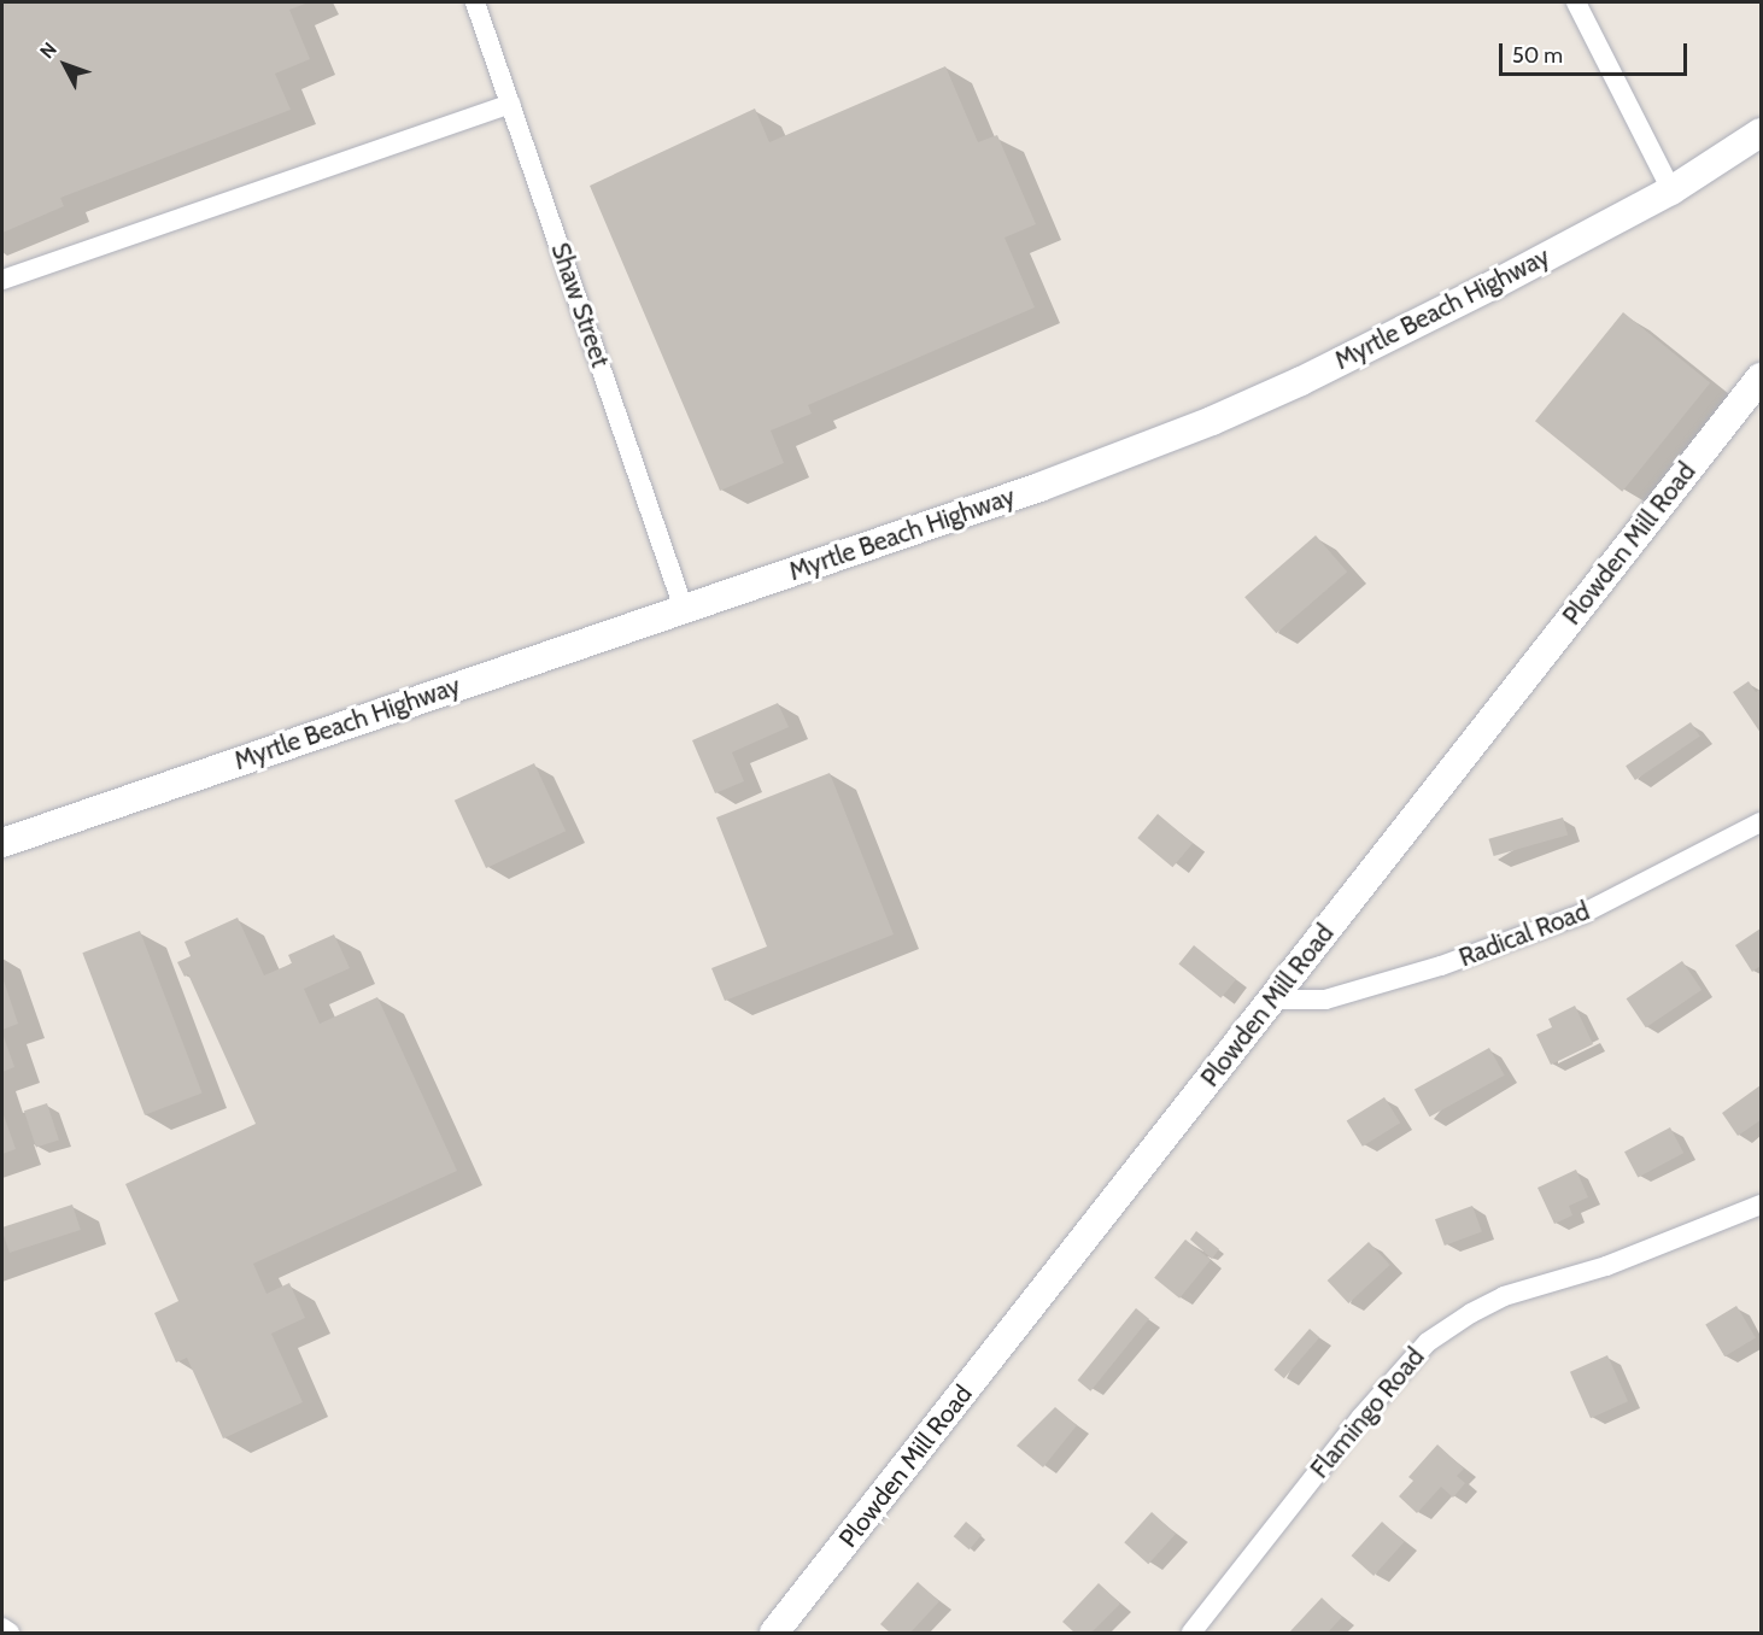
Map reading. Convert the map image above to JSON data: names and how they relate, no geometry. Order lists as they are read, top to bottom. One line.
{"streets":{"main road":["Myrtle Beach Highway","Plowden Mill Road"],"street":["Shaw Street","Radical Road","Flamingo Road"]},"crossings":[["Shaw Street","Myrtle Beach Highway"],["Plowden Mill Road","Radical Road"]],"scale_bar":"50 m","north":"top left"}
